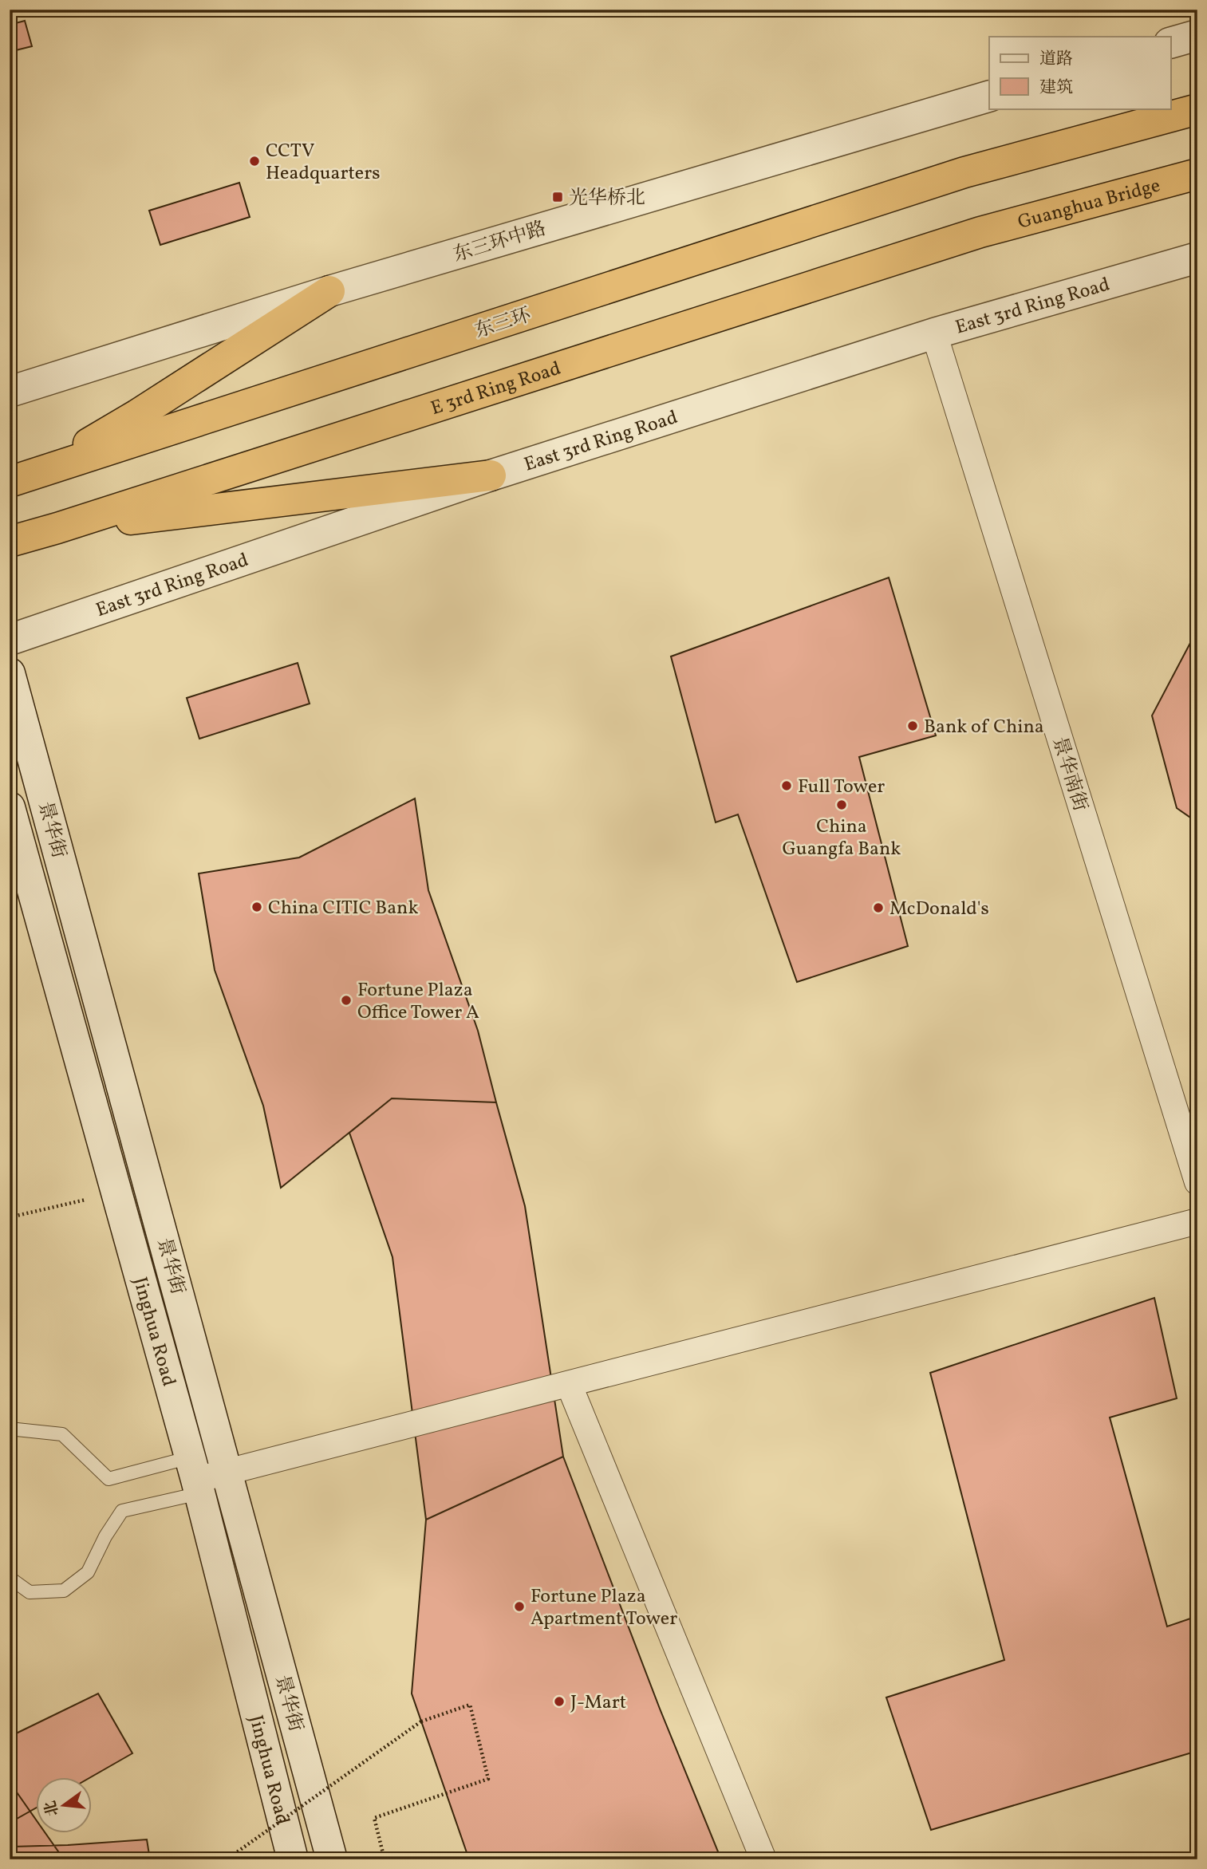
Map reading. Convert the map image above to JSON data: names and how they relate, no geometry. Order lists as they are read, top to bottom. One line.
{"streets":{"highway":["Guanghua Bridge","东三环","E 3rd Ring Road"],"street":["东三环中路","East 3rd Ring Road","景华南街","景华街","Jinghua Road"]},"crossings":[["Guanghua Bridge","E 3rd Ring Road"],["East 3rd Ring Road","景华南街"]],"places":{"other":["CCTV Headquarters","Bank of China","Full Tower","China Guangfa Bank","China CITIC Bank","McDonald's","Fortune Plaza Office Tower A","Fortune Plaza Apartment Tower","J-Mart"],"transit":["光华桥北"]},"legend":["道路","建筑"],"north":"left"}
